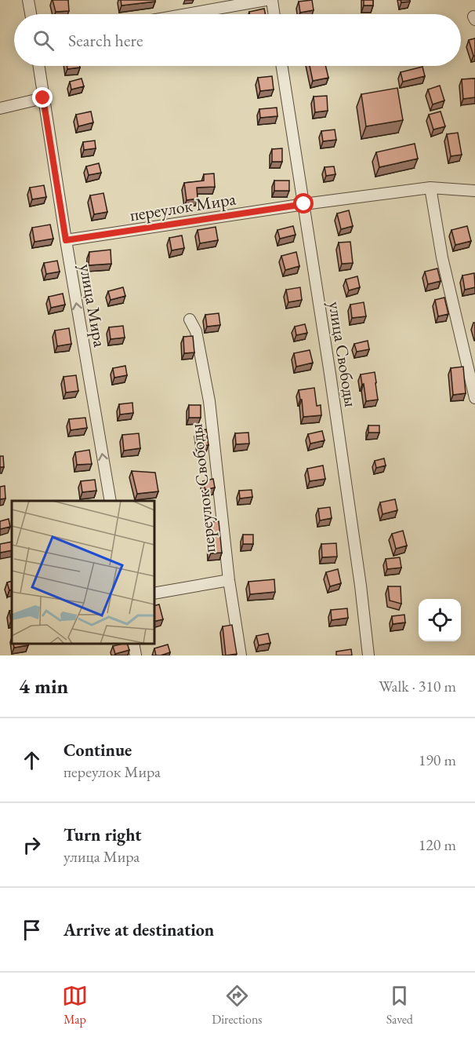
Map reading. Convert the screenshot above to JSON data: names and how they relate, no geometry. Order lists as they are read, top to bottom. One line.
{"streets":{"street":["переулок Мира","улица Мира","улица Свободы","переулок Свободы"]},"crossings":[["переулок Мира","улица Мира"],["переулок Мира","улица Свободы"]],"one_way":["улица Мира"],"page":{"search":"Search here","heading":["4 min","Walk · 310 m"],"list":[["Continue","переулок Мира","190 m"],["Turn right","улица Мира","120 m"],"Arrive at destination"],"nav":["Map","Directions","Saved"]}}
